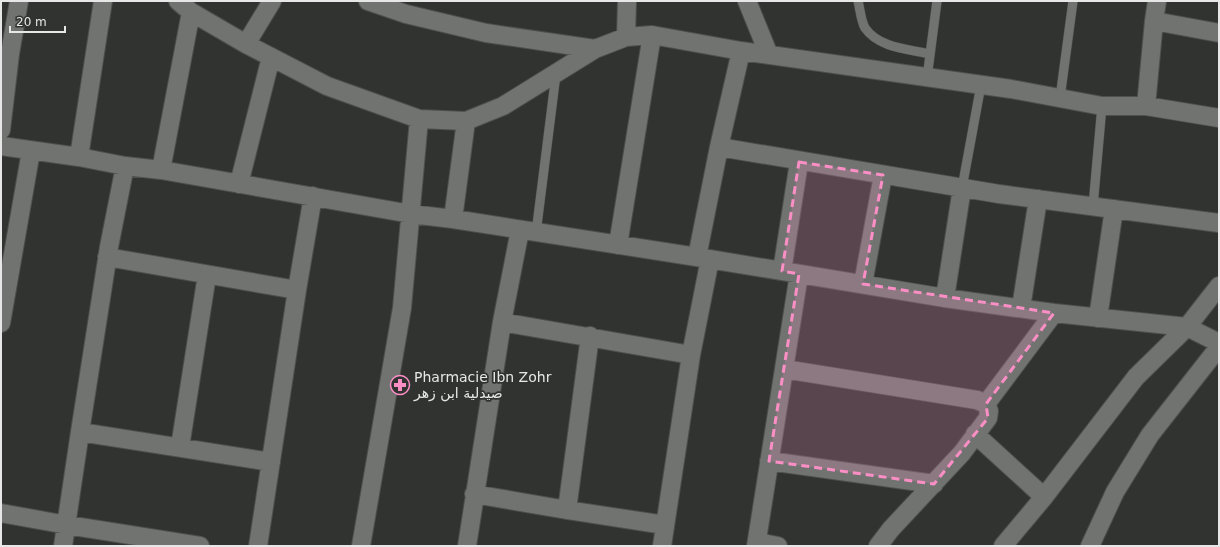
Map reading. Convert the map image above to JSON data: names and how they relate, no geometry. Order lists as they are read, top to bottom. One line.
{"places":{"pharmacy":["Pharmacie Ibn Zohr صيدلية ابن زهر"]},"scale_bar":"20 m"}
